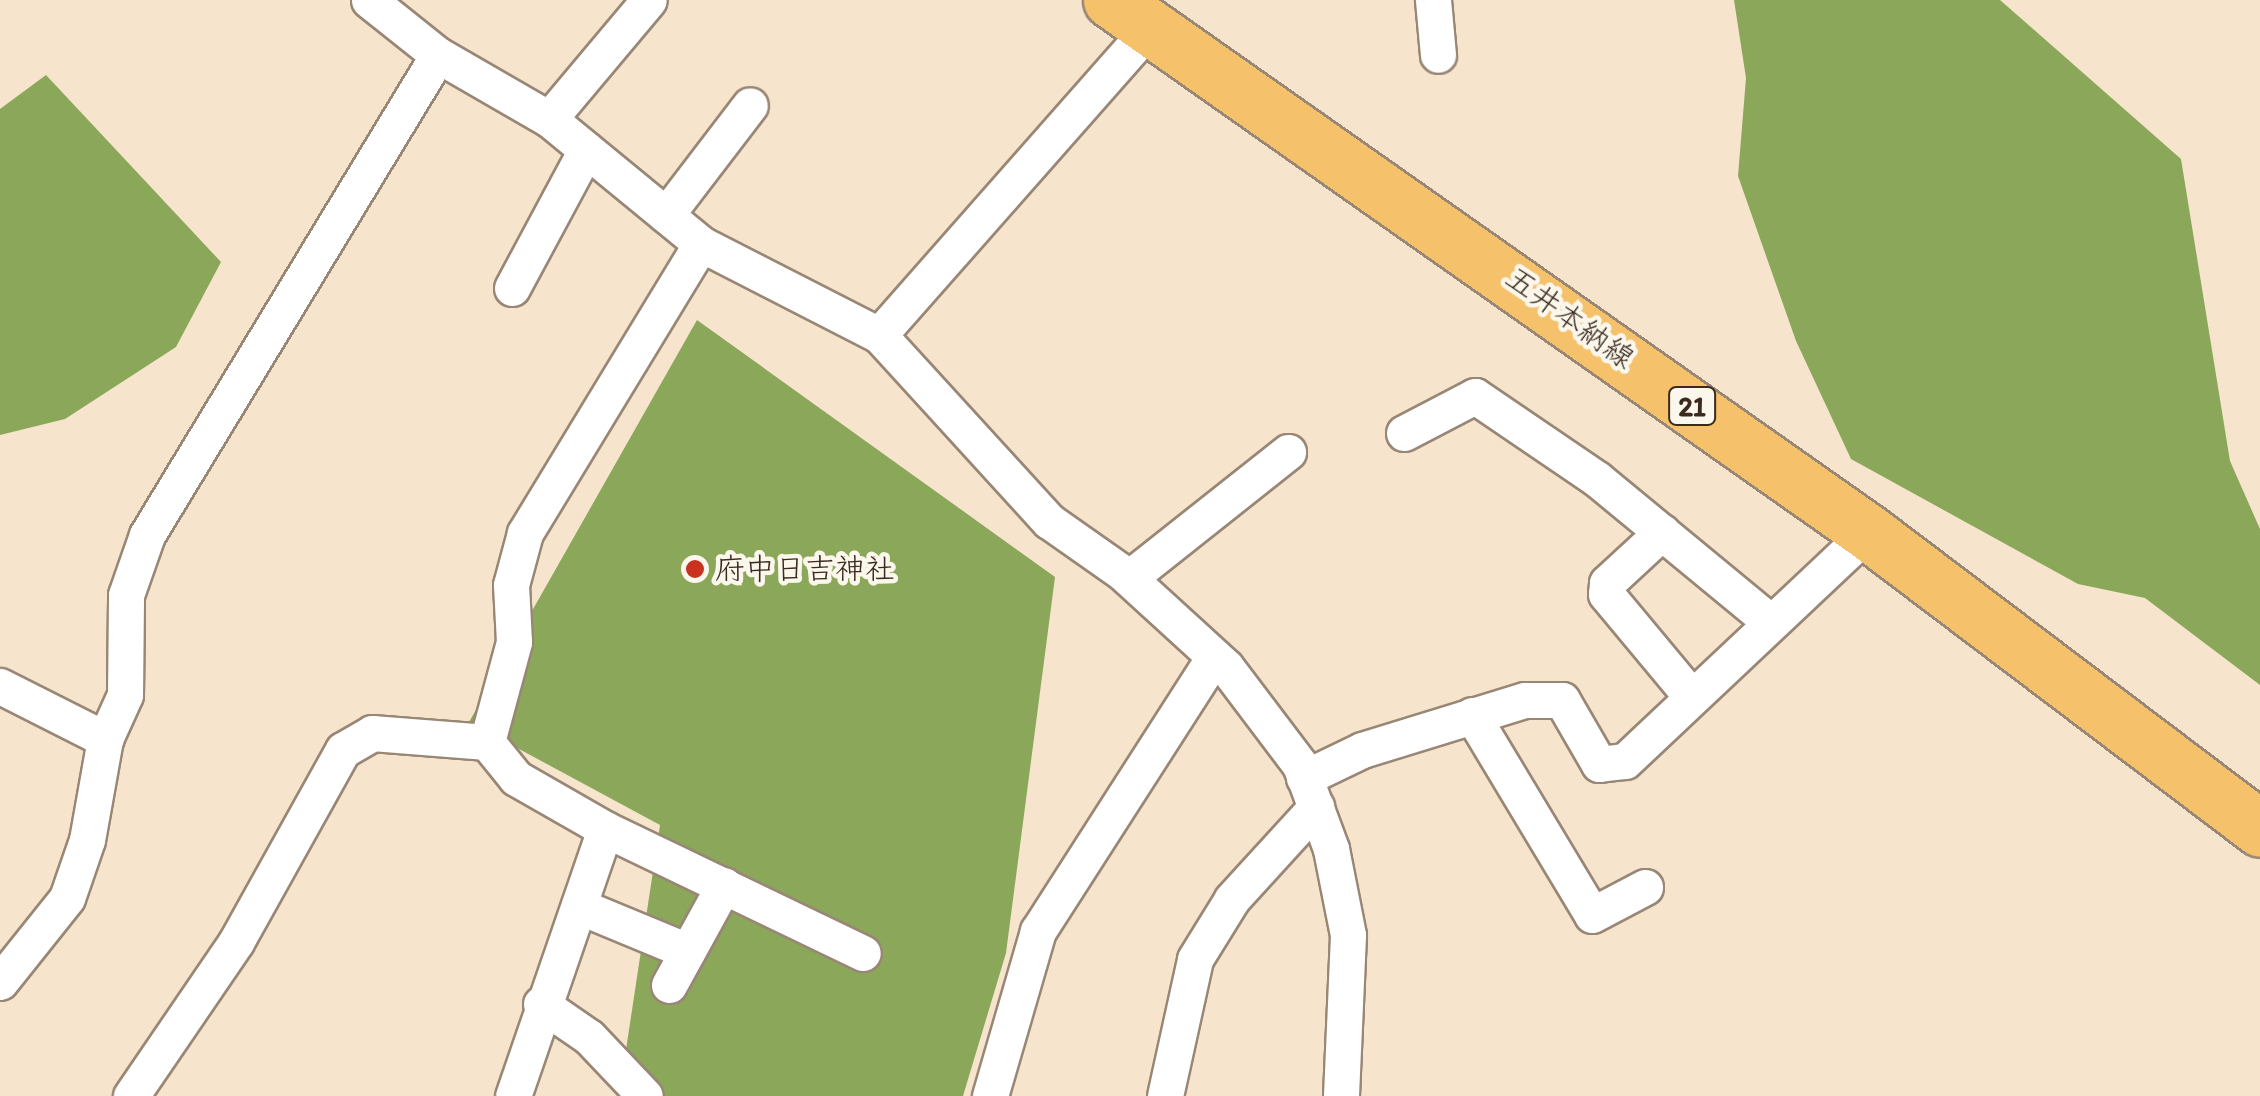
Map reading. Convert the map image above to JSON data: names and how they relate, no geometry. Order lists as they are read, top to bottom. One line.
{"streets":{"main road":["五井本納線","21"]},"places":["府中日吉神社"]}
